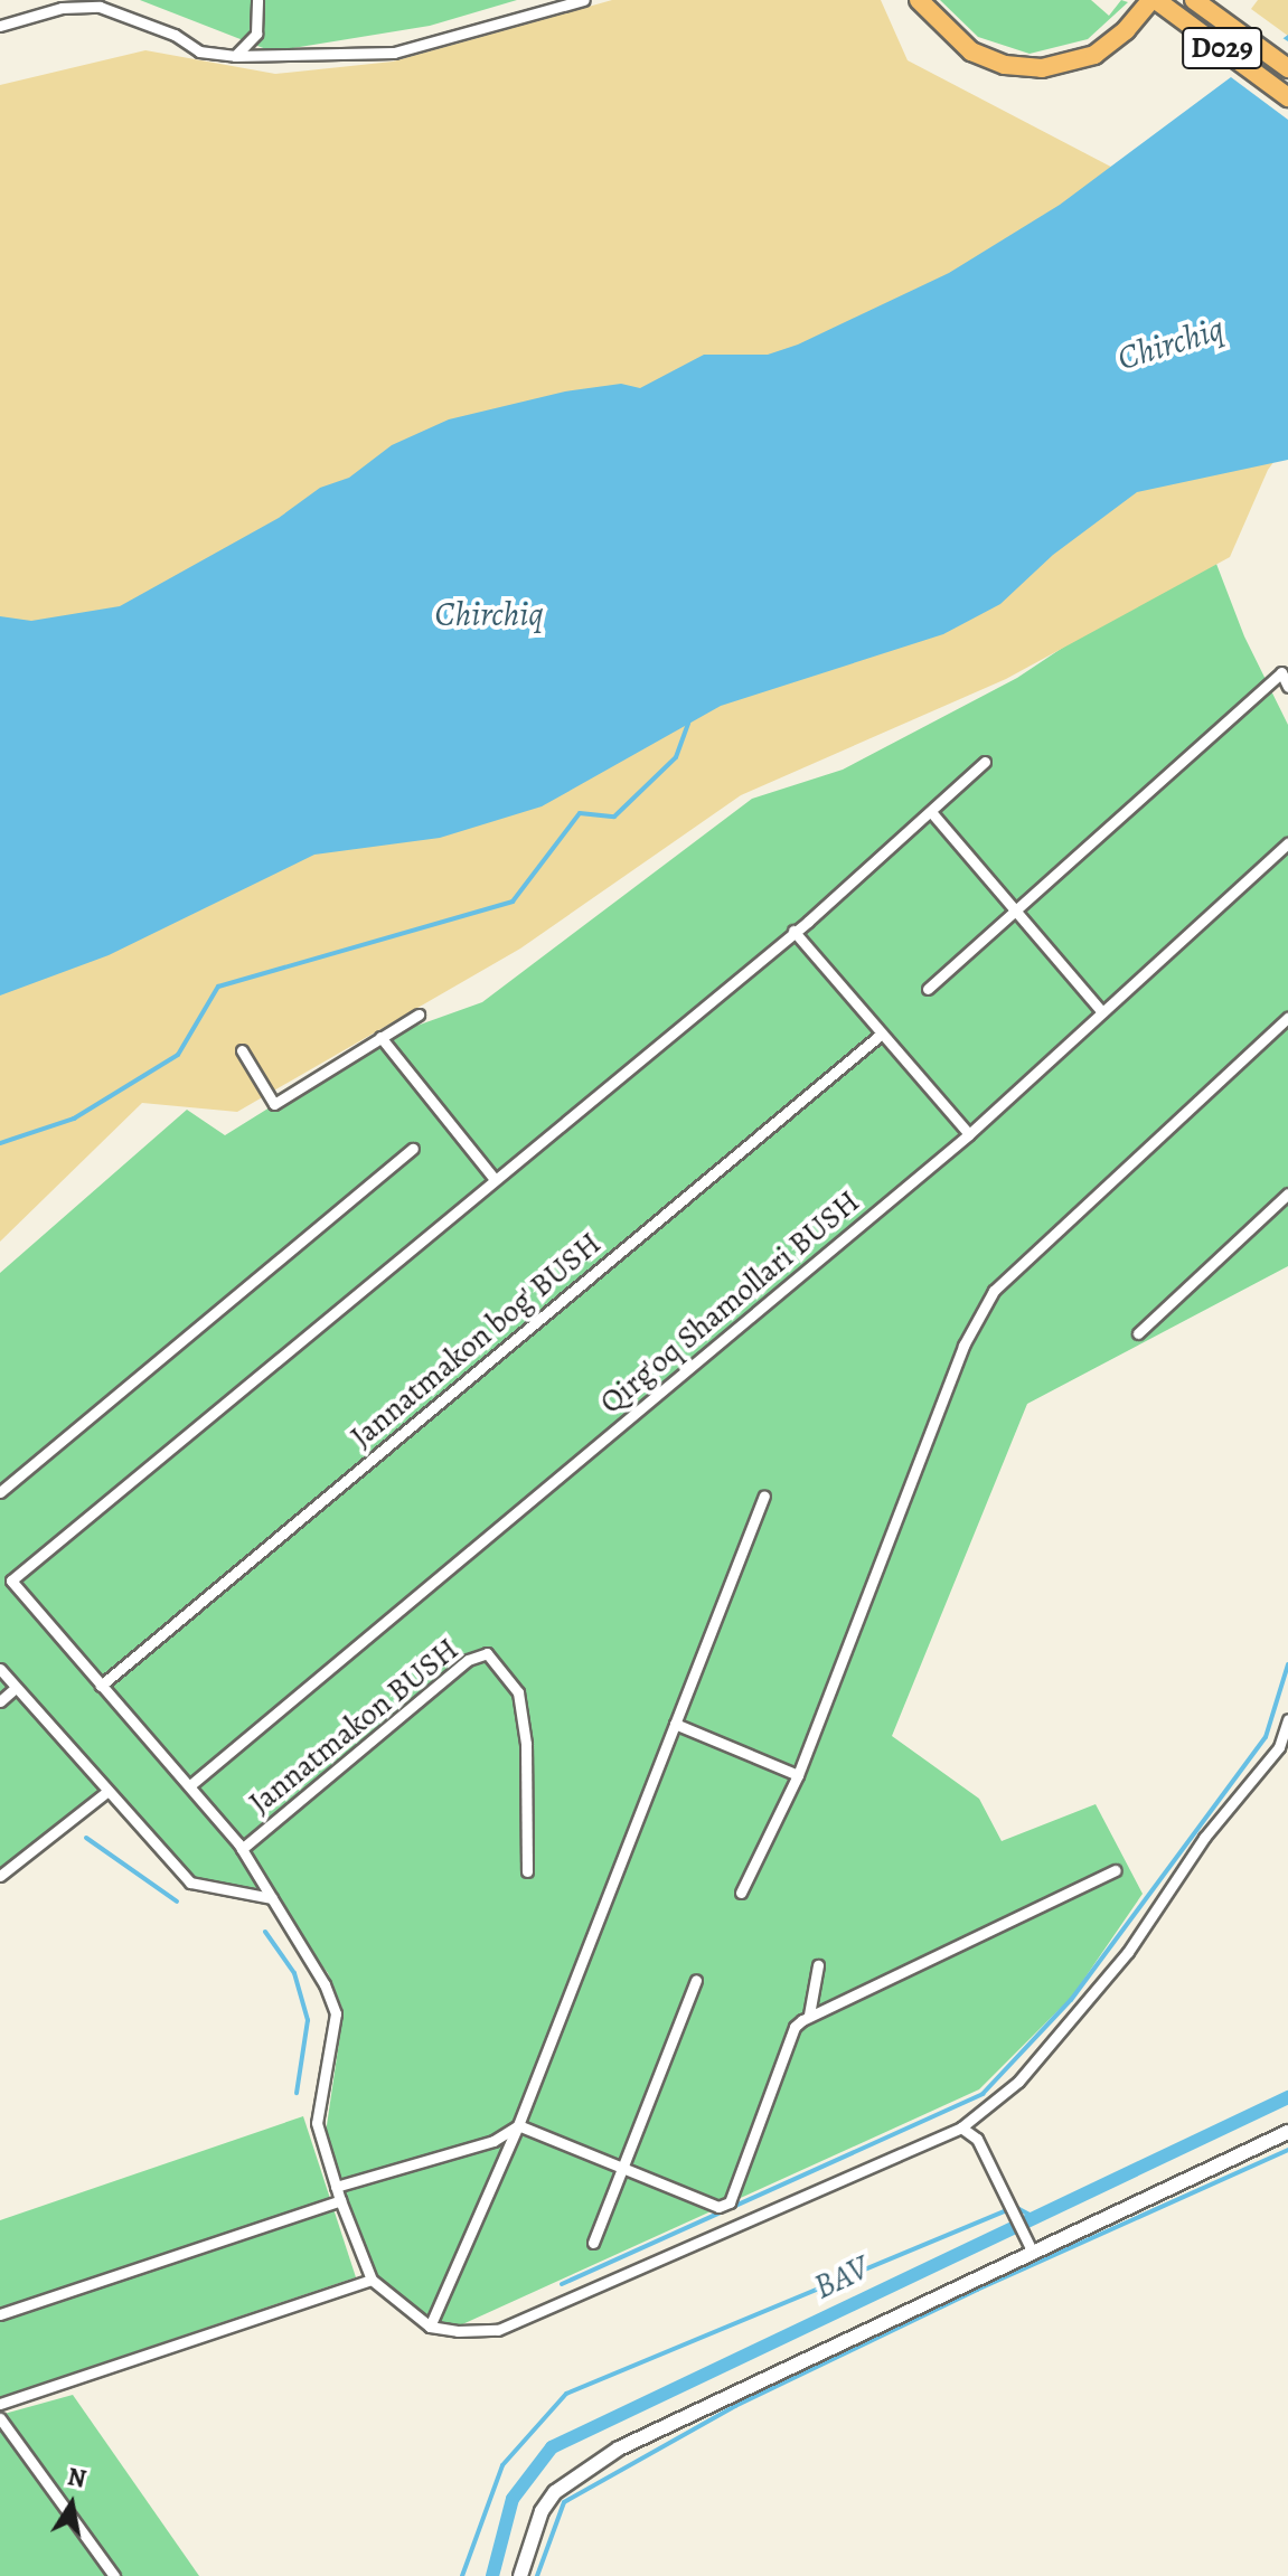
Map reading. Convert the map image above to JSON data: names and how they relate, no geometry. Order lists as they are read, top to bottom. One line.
{"streets":{"highway":["D029"],"street":["Qirg'oq Shamollari BUSH","Jannatmakon bog' BUSH","Jannatmakon BUSH"]},"water":["Chirchiq","BAV"],"north":"top"}
